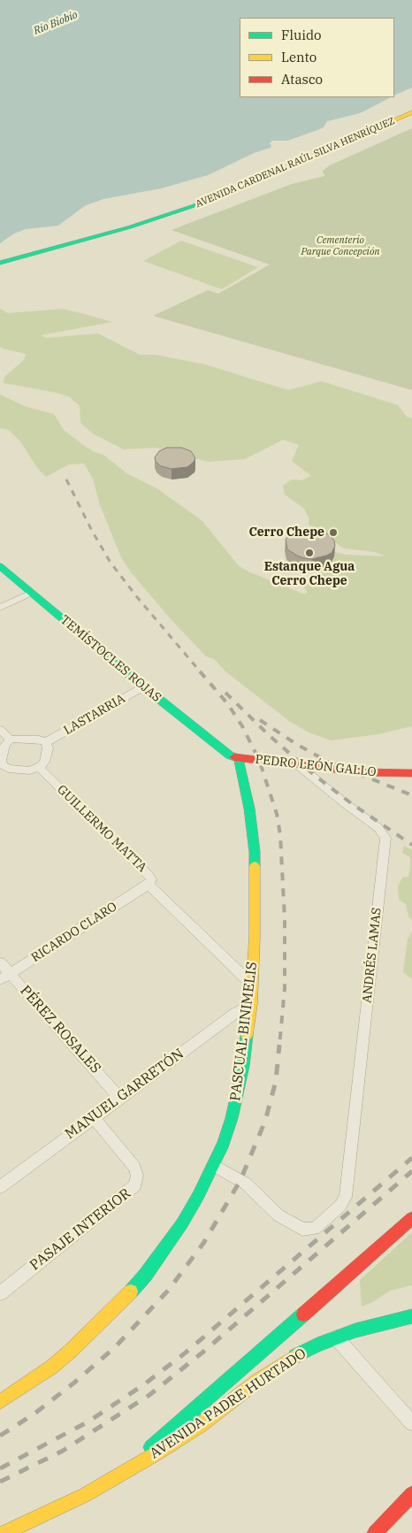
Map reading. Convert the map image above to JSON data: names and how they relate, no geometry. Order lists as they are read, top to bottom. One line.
{"streets":{"main road":["AVENIDA CARDENAL RAÚL SILVA HENRÍQUEZ","TEMÍSTOCLES ROJAS","PEDRO LEÓN GALLO","PASCUAL BINIMELIS","AVENIDA PADRE HURTADO"],"street":["LASTARRIA","GUILLERMO MATTA","RICARDO CLARO","ANDRÉS LAMAS","PÉREZ ROSALES","MANUEL GARRETÓN","PASAJE INTERIOR"]},"crossings":[["TEMÍSTOCLES ROJAS","LASTARRIA"],["TEMÍSTOCLES ROJAS","PEDRO LEÓN GALLO"],["LASTARRIA","GUILLERMO MATTA"],["PEDRO LEÓN GALLO","ANDRÉS LAMAS"],["PEDRO LEÓN GALLO","PASCUAL BINIMELIS"],["GUILLERMO MATTA","RICARDO CLARO"],["GUILLERMO MATTA","PASCUAL BINIMELIS"],["RICARDO CLARO","PÉREZ ROSALES"],["ANDRÉS LAMAS","PASCUAL BINIMELIS"],["PÉREZ ROSALES","MANUEL GARRETÓN"],["PASCUAL BINIMELIS","MANUEL GARRETÓN"],["MANUEL GARRETÓN","PASAJE INTERIOR"]],"water":["Río Biobío"],"parks":["Cementerio Parque Concepción"],"places":["Cerro Chepe","Estanque Agua Cerro Chepe"],"legend":["Fluido","Lento","Atasco"]}
